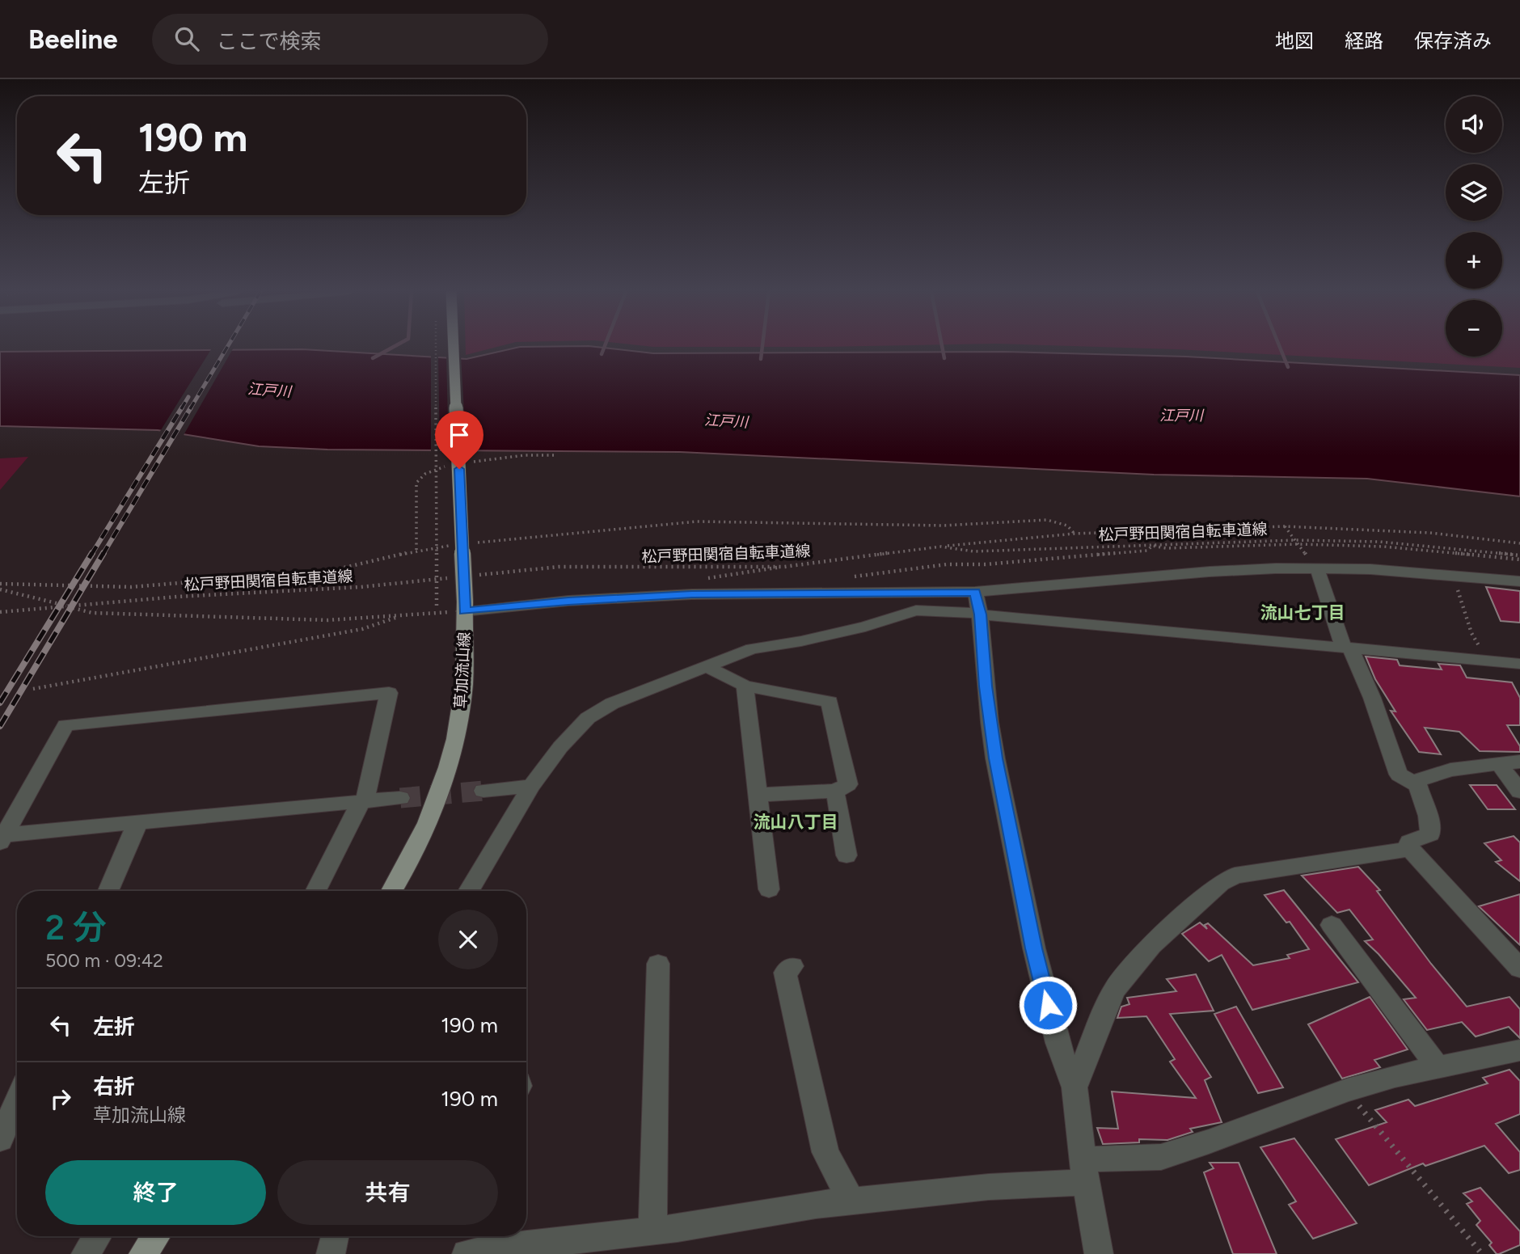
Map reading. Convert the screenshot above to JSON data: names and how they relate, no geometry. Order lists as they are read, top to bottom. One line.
{"streets":{"main road":["草加流山線"],"path":["松戸野田関宿自転車道線"]},"districts":["流山七丁目","流山八丁目"],"water":["江戸川"],"page":{"header":"Beeline","search":"ここで検索","nav":["地図","経路","保存済み"],"map_buttons":["+","−"],"turn":["190 m","左折"],"heading":["2 分","500 m · 09:42"],"list":[{"name":"左折","value":"190 m"},{"name":"右折","note":"草加流山線","value":"190 m"}],"buttons":["終了","共有"]}}
